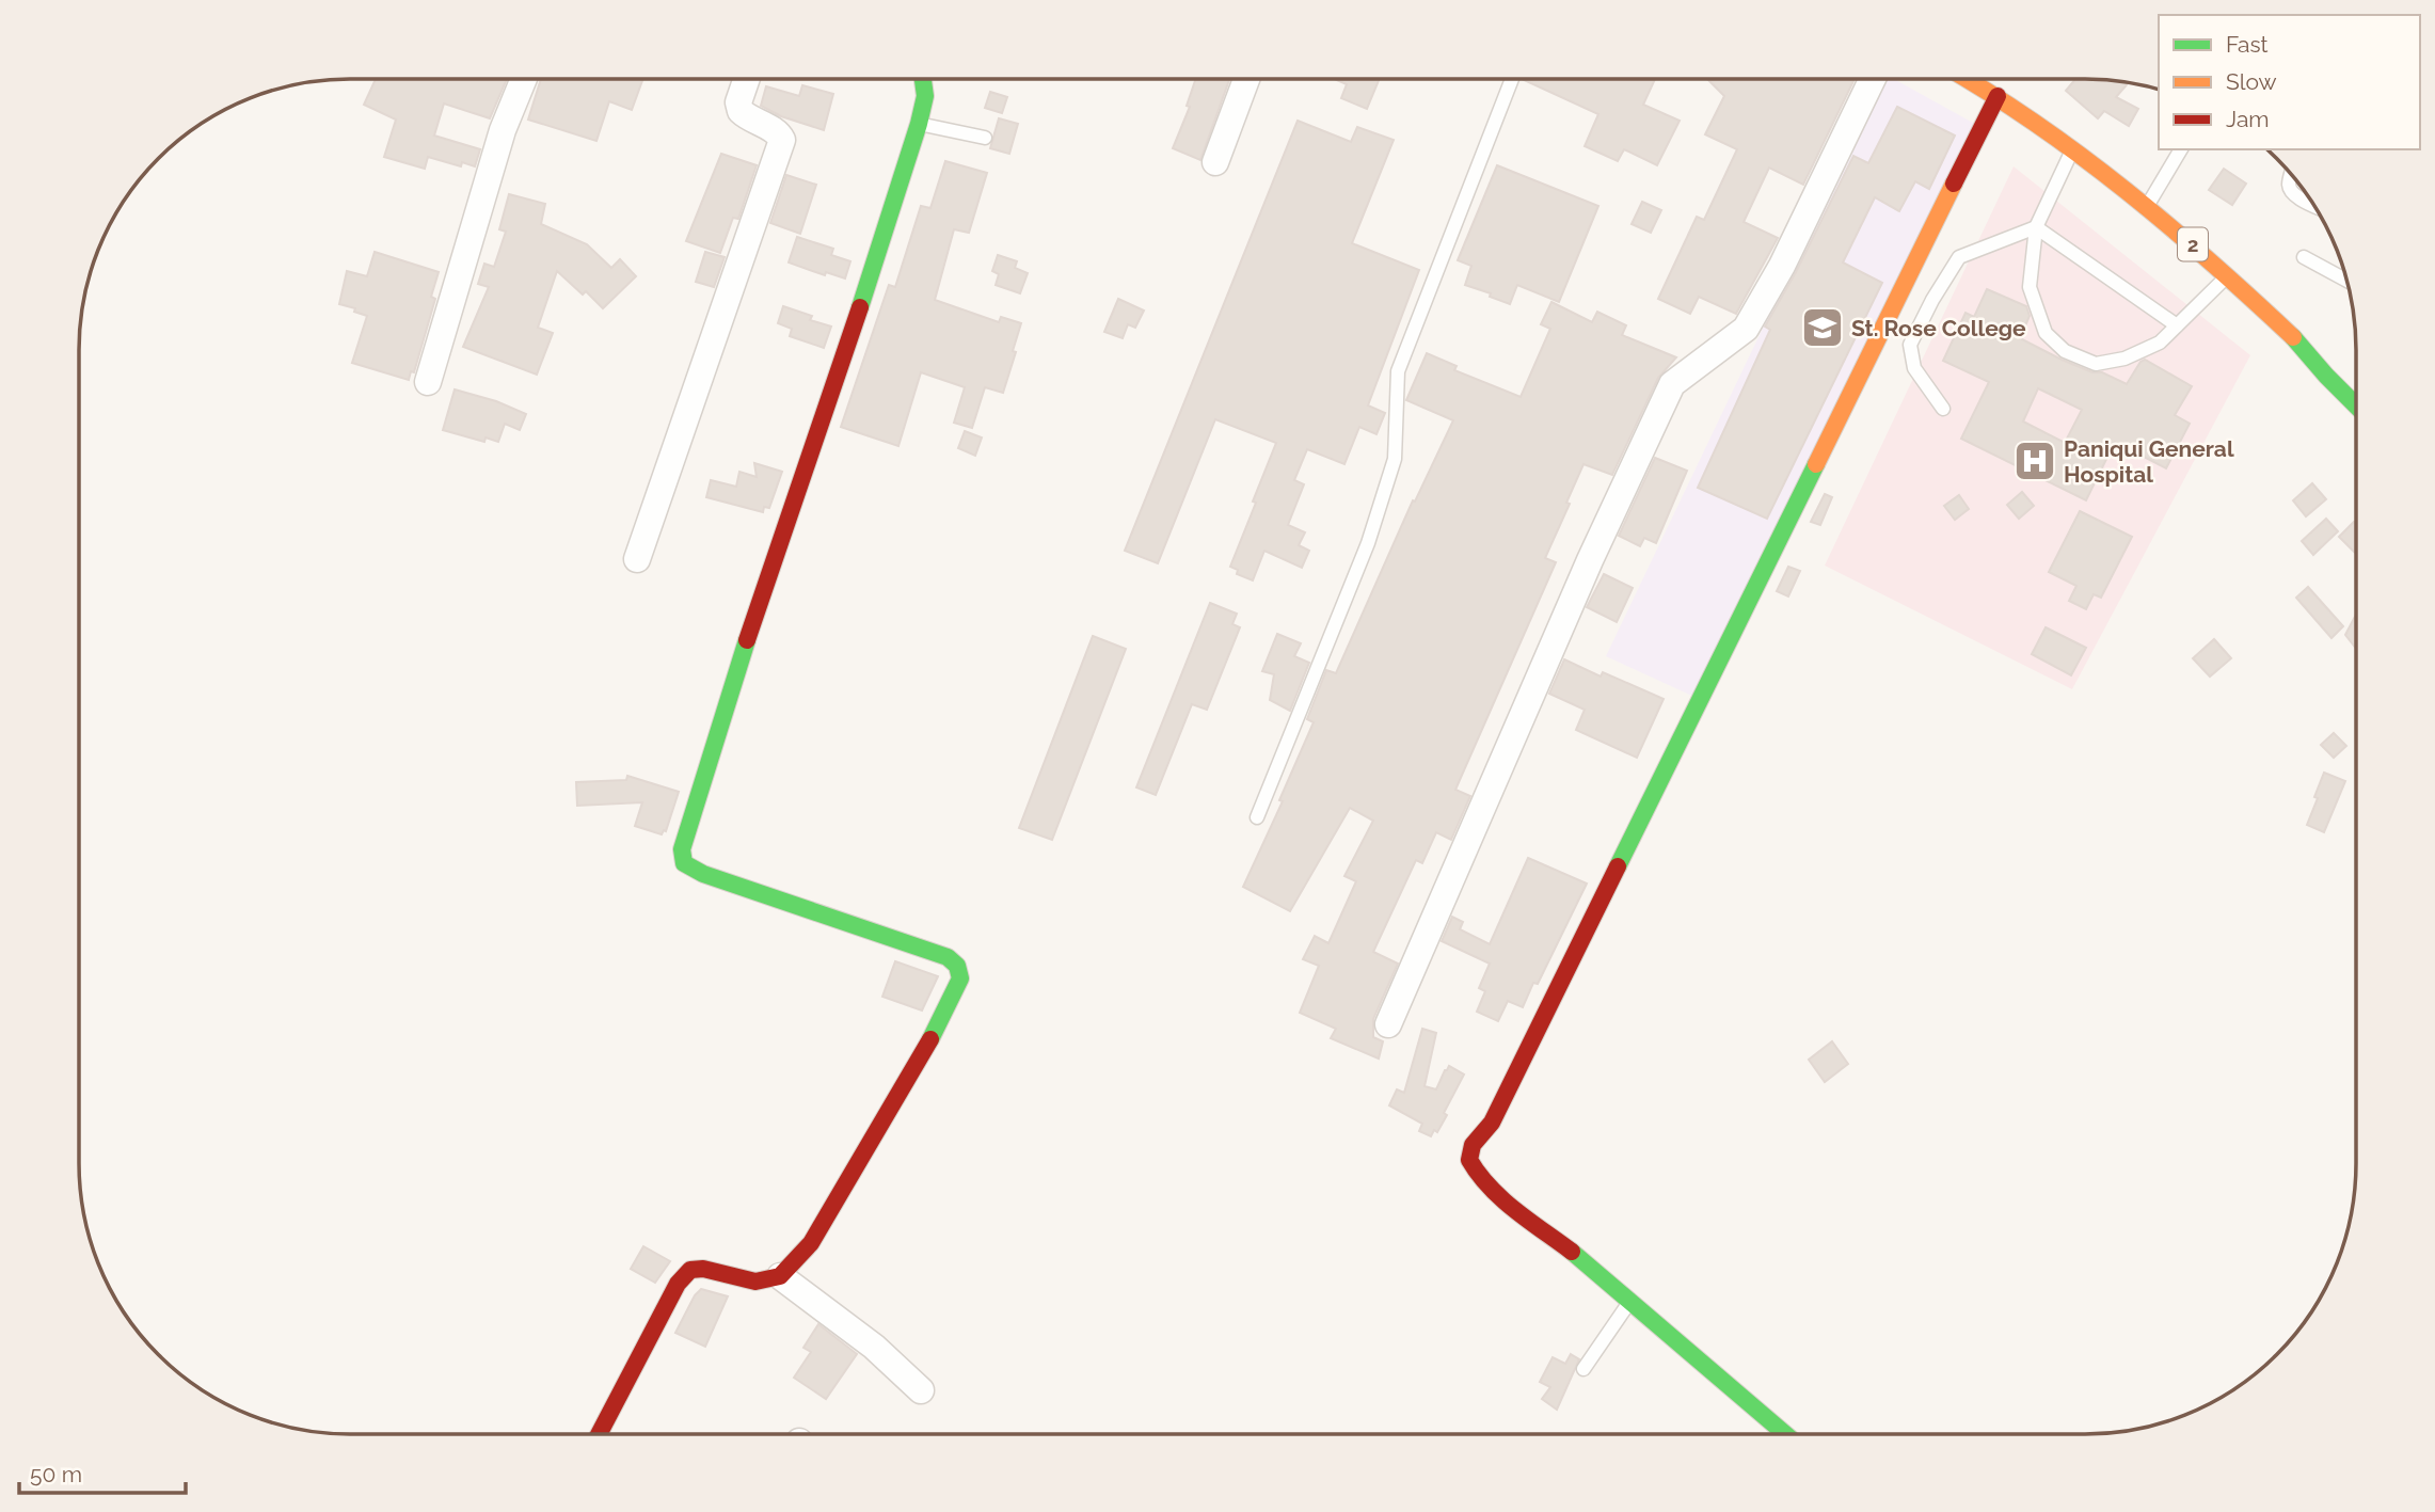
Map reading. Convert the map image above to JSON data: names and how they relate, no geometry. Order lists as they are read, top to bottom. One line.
{"streets":{"main road":["2"]},"places":{"school or university":["St. Rose College"],"hospital":["Paniqui General Hospital"]},"legend":["Fast","Slow","Jam"],"scale_bar":"50 m"}
